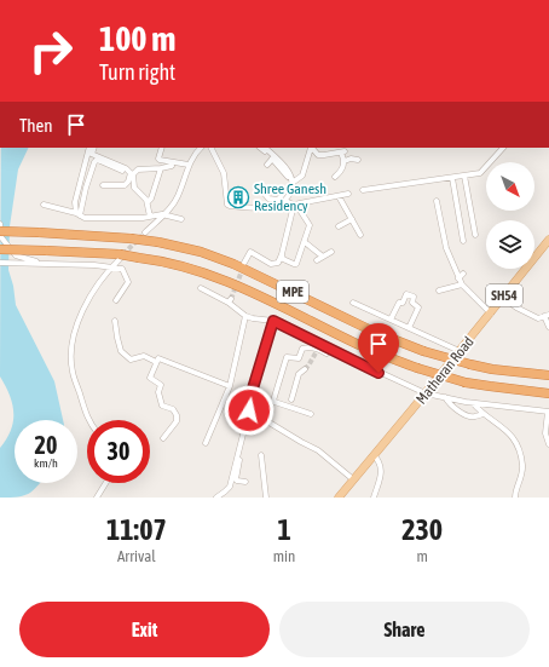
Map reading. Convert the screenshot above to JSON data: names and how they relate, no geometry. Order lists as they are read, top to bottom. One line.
{"streets":{"highway":["MPE"],"main road":["SH54","Matheran Road"]},"places":{"building":["Shree Ganesh Residency"]},"north":"bottom right","page":{"turn":["100 m","Turn right"],"then":"Then","speed":"20 km/h","limit":"30","eta":["11:07","Arrival","1","min","230","m"],"buttons":["Exit","Share"]}}
